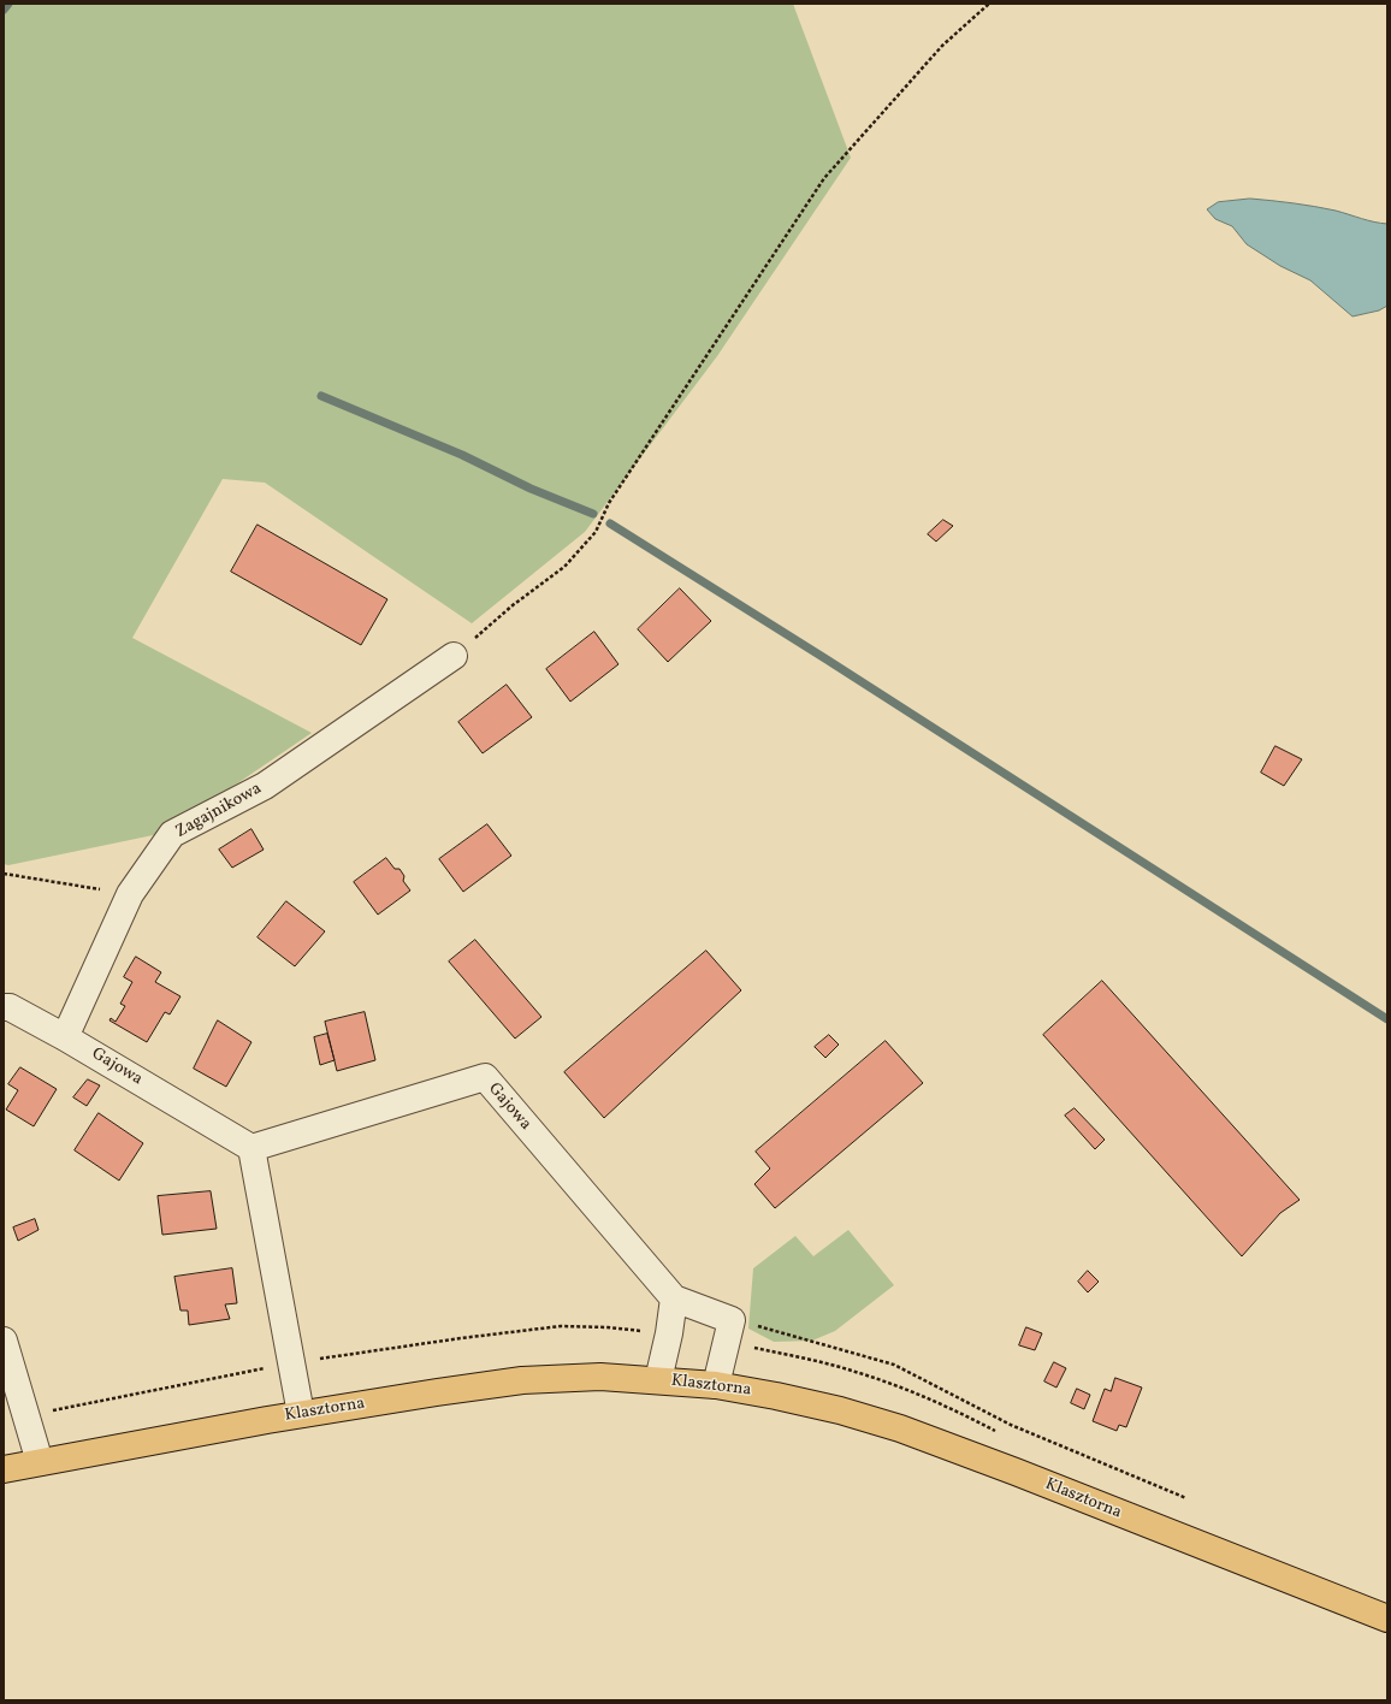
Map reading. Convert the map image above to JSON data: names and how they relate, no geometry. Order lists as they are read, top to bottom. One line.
{"streets":{"main road":["Klasztorna"],"street":["Zagajnikowa","Gajowa"]},"crossings":[["Zagajnikowa","Gajowa"]]}
